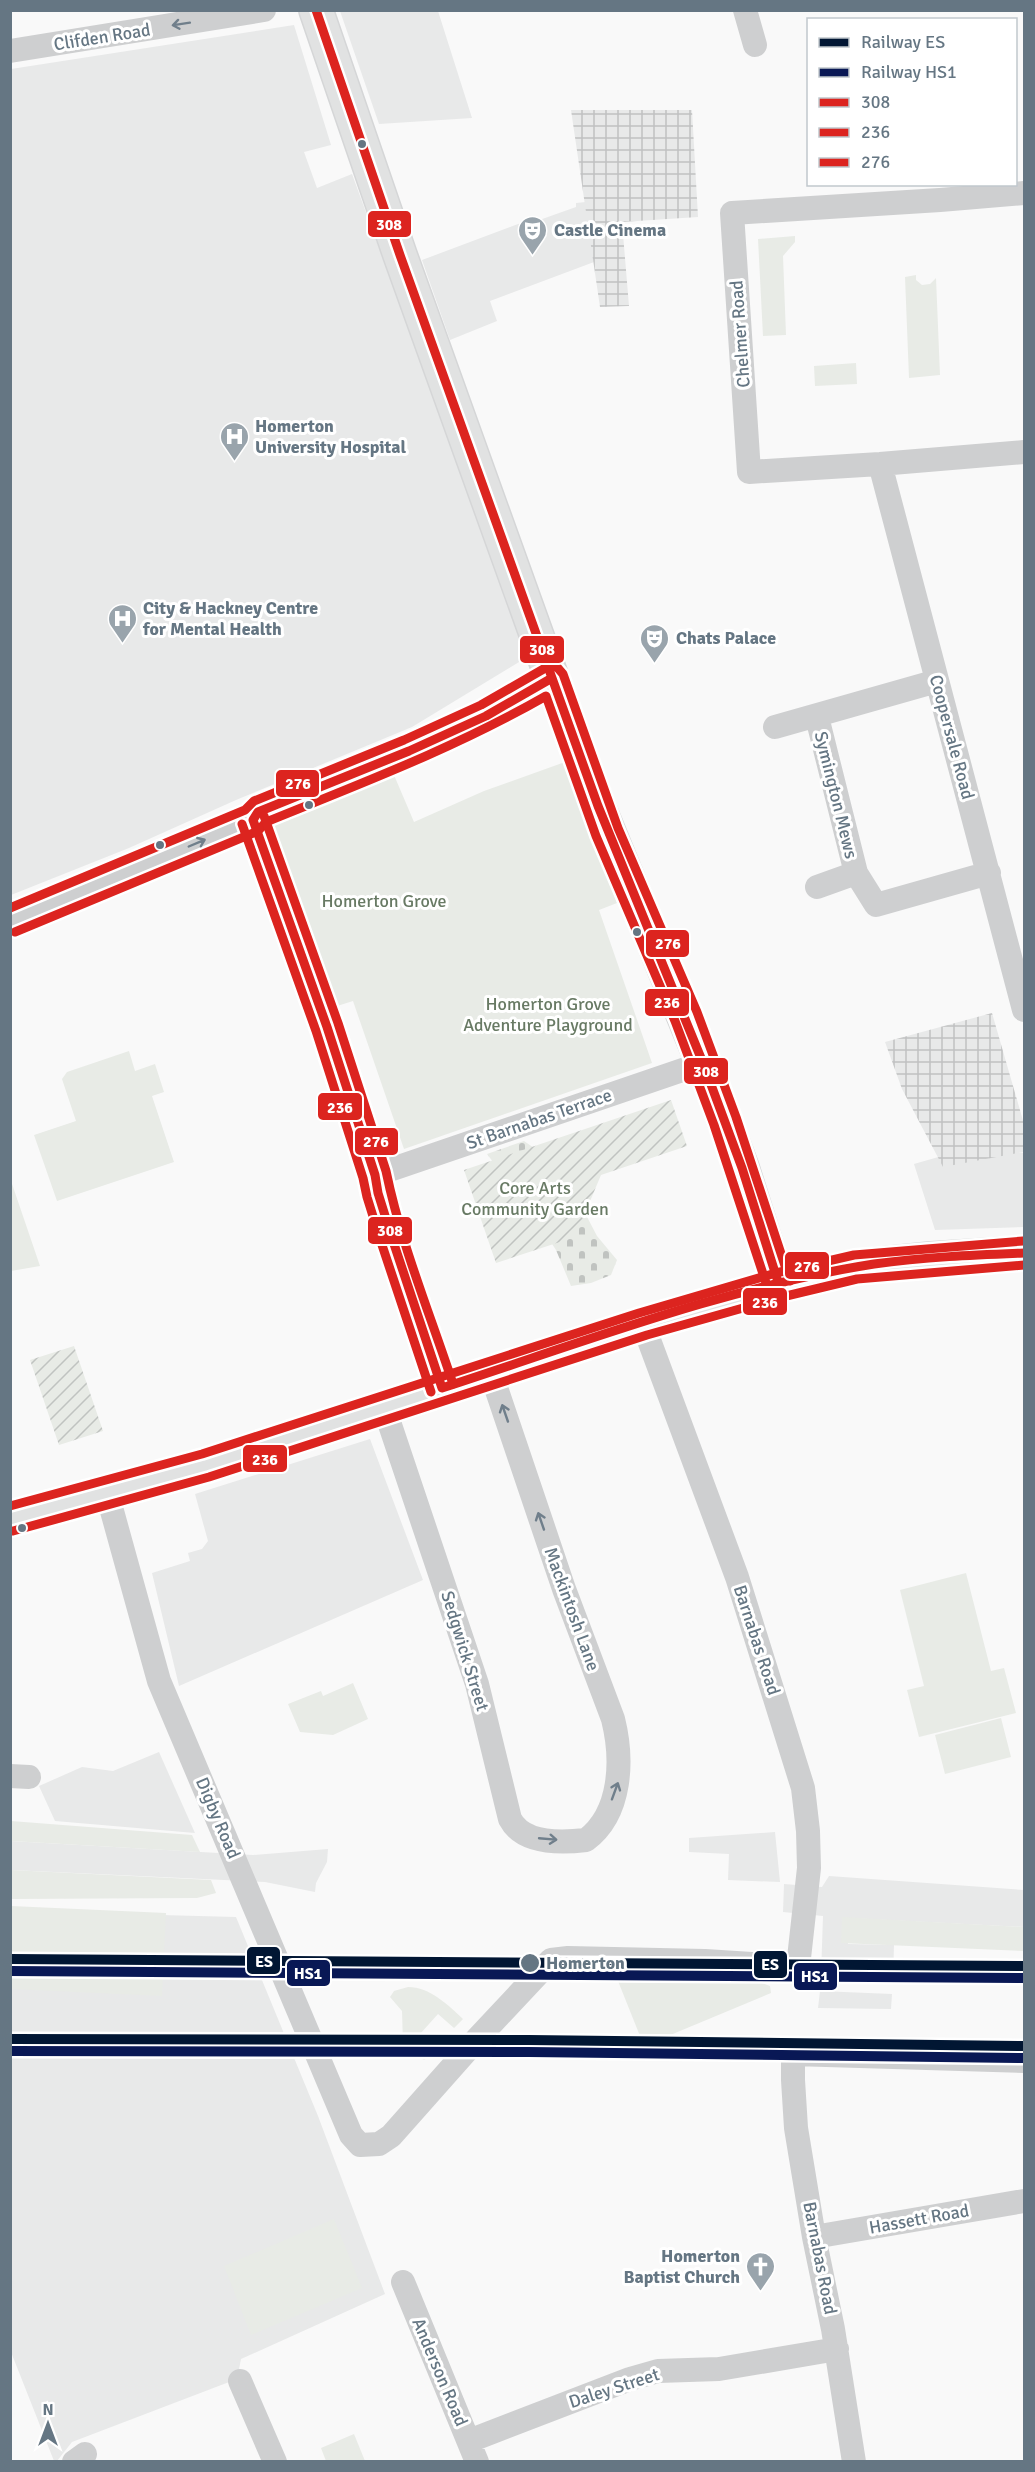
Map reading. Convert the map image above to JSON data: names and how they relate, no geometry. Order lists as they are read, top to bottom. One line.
{"streets":{"street":["Clifden Road","Chelmer Road","Coopersale Road","Symington Mews","St Barnabas Terrace","Mackintosh Lane","Barnabas Road","Sedgwick Street","Digby Road","Hassett Road","Anderson Road","Daley Street"]},"crossings":[["Chelmer Road","Coopersale Road"],["Coopersale Road","Symington Mews"],["Mackintosh Lane","Sedgwick Street"],["Barnabas Road","Digby Road"],["Barnabas Road","Hassett Road"],["Barnabas Road","Daley Street"],["Anderson Road","Daley Street"]],"one_way":["Clifden Road","Mackintosh Lane","Sedgwick Street"],"parks":["Homerton Grove","Homerton Grove Adventure Playground","Core Arts Community Garden"],"places":{"theatre":["Castle Cinema","Chats Palace"],"hospital":["Homerton University Hospital","City & Hackney Centre for Mental Health"],"other":["Homerton"],"church":["Homerton Baptist Church"]},"lines":["transit line 308","transit line 276","transit line 236","rail line ES","rail line HS1"],"legend":["Railway ES","Railway HS1","308","236","276"],"north":"top"}
